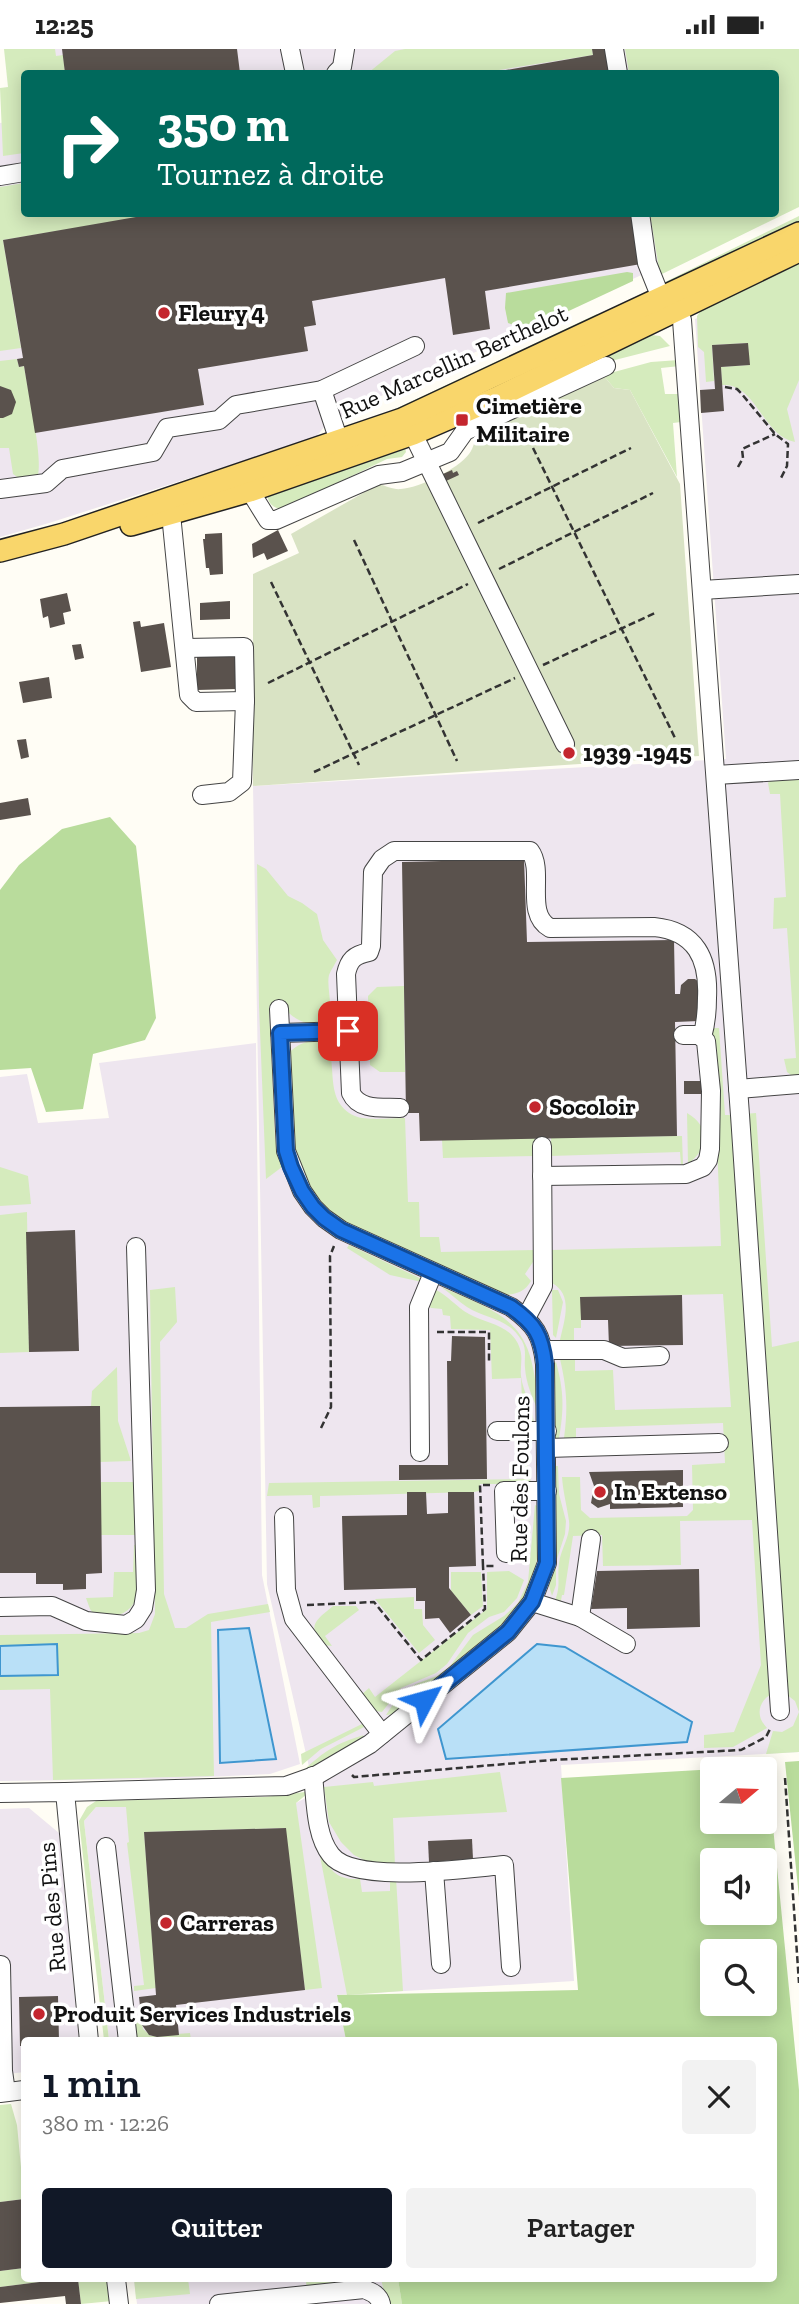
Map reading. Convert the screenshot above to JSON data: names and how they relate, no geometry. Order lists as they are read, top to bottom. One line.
{"streets":{"main road":["Rue Marcellin Berthelot"],"street":["Rue des Foulons","Rue des Pins"]},"crossings":[["Rue des Foulons","Rue des Pins"]],"places":{"other":["Fleury 4","1939 -1945","Socoloir","In Extenso","Carreras","Produit Services Industriels"],"transit":["Cimetière Militaire"]},"north":"right","page":{"status":"12:25","turn":["350 m","Tournez à droite"],"heading":["1 min","380 m · 12:26"],"buttons":["Quitter","Partager"]}}
